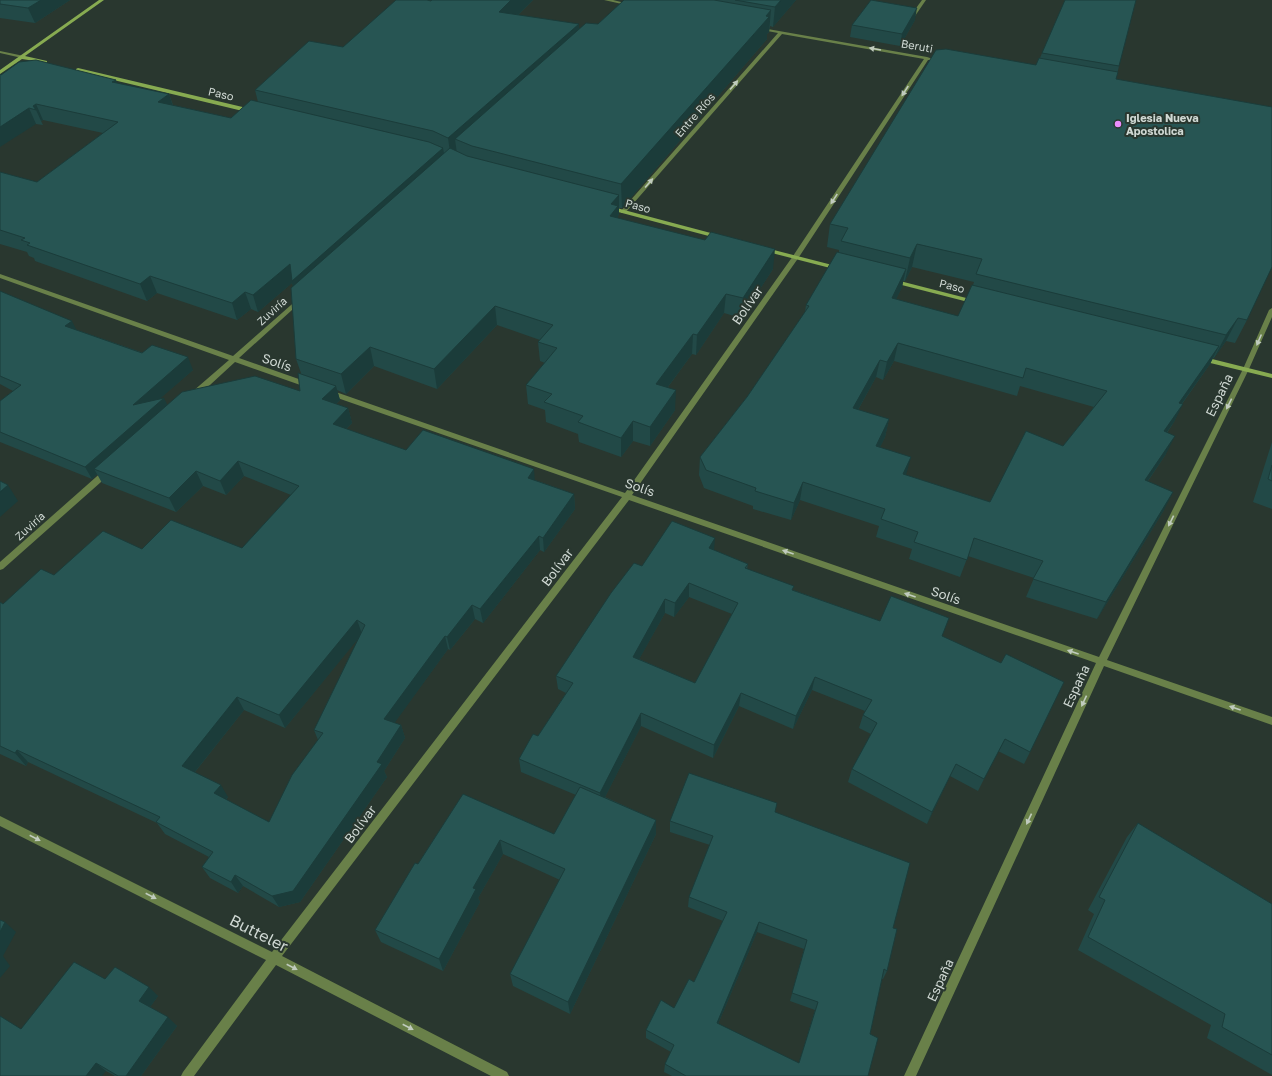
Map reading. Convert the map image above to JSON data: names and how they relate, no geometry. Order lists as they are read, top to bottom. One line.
{"streets":{"street":["Beruti","Paso","Entre Ríos","Bolívar","Zuviría","Solís","España","Butteler"]},"crossings":[["Beruti","Entre Ríos"],["Beruti","Bolívar"],["Paso","Entre Ríos"],["Bolívar","Solís"],["Bolívar","Butteler"],["Zuviría","Solís"],["Solís","España"]],"one_way":["Beruti","Entre Ríos","Solís","España","Butteler"],"places":["Iglesia Nueva Apostolica"]}
